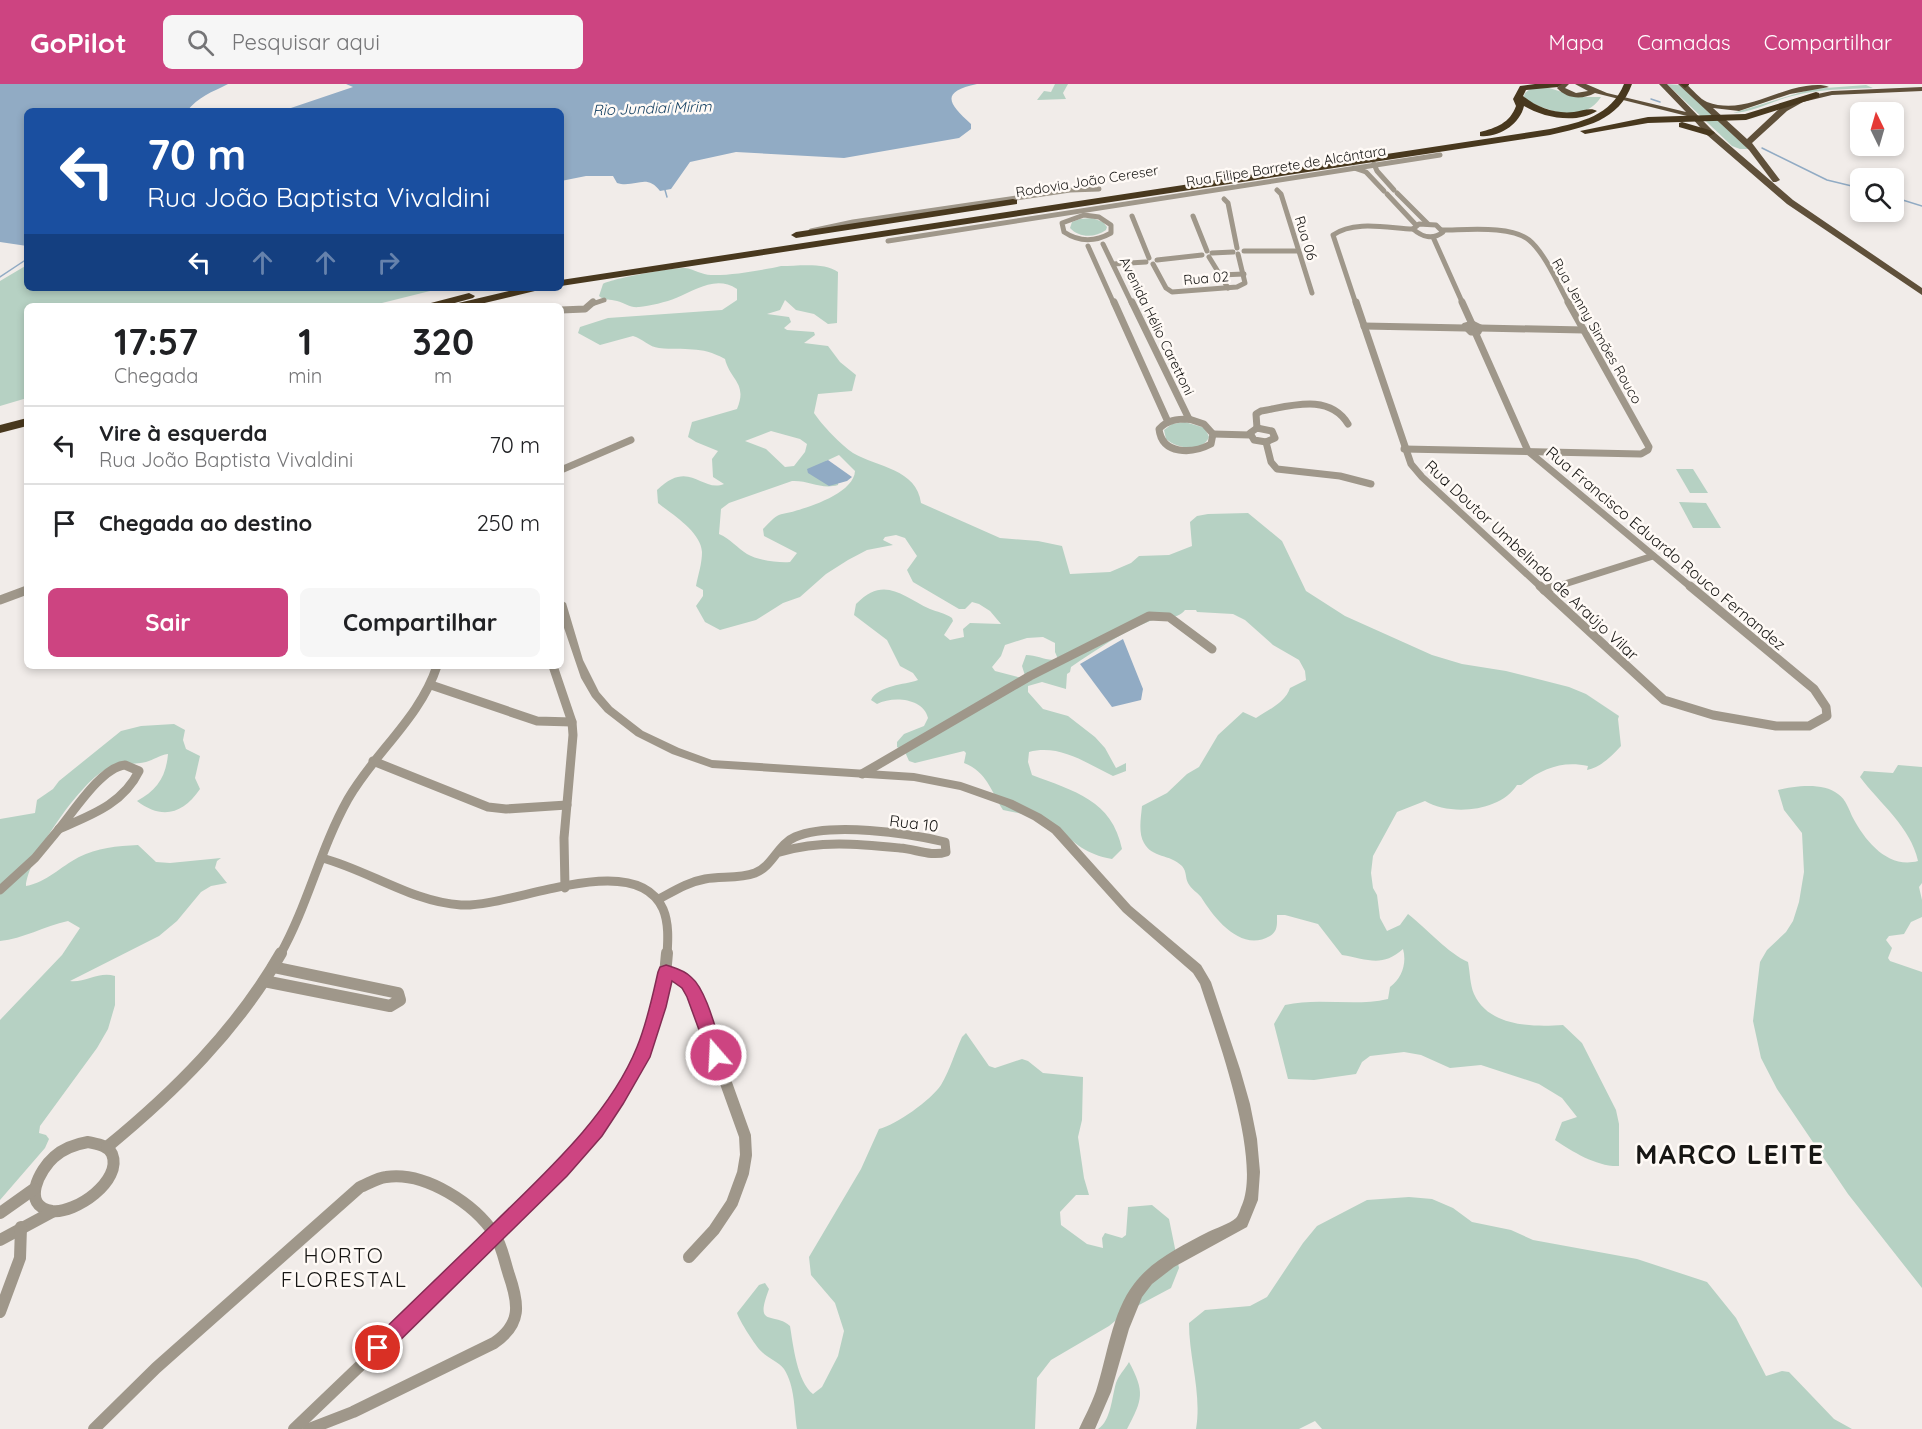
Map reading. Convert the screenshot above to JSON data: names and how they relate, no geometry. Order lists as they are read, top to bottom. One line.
{"streets":{"highway":["Rodovia João Cereser"],"street":["Rua Filipe Barrete de Alcântara","Rua 06","Rua 02","Avenida Hélio Carettoni","Rua Jenny Simões Rouco","Rua Francisco Eduardo Rouco Fernandez","Rua Doutor Umbelindo de Araújo Vilar","Rua 10"]},"crossings":[["Rua Jenny Simões Rouco","Rua Francisco Eduardo Rouco Fernandez"],["Rua Francisco Eduardo Rouco Fernandez","Rua Doutor Umbelindo de Araújo Vilar"]],"districts":["MARCO LEITE","HORTO FLORESTAL"],"water":["Rio Jundiaí Mirim"],"north":"top","page":{"header":"GoPilot","search":"Pesquisar aqui","nav":["Mapa","Camadas","Compartilhar"],"turn":["70 m","Rua João Baptista Vivaldini"],"eta":["17:57","Chegada","1","min","320","m"],"list":[{"name":"Vire à esquerda","note":"Rua João Baptista Vivaldini","value":"70 m"},{"name":"Chegada ao destino","value":"250 m"}],"buttons":["Sair","Compartilhar"]}}
